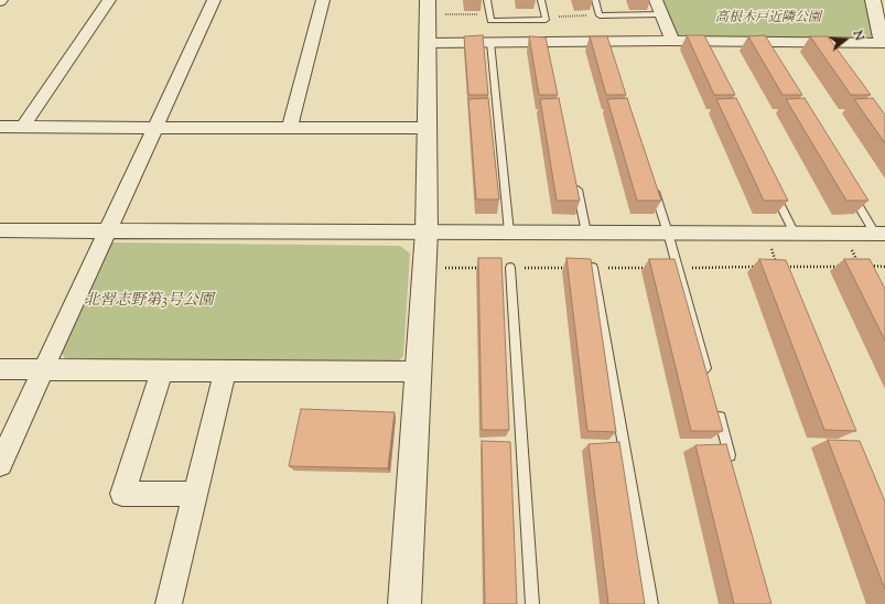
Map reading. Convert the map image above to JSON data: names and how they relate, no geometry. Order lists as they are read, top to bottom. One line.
{"parks":["高根木戸近隣公園","北習志野第3号公園"],"north":"right"}
